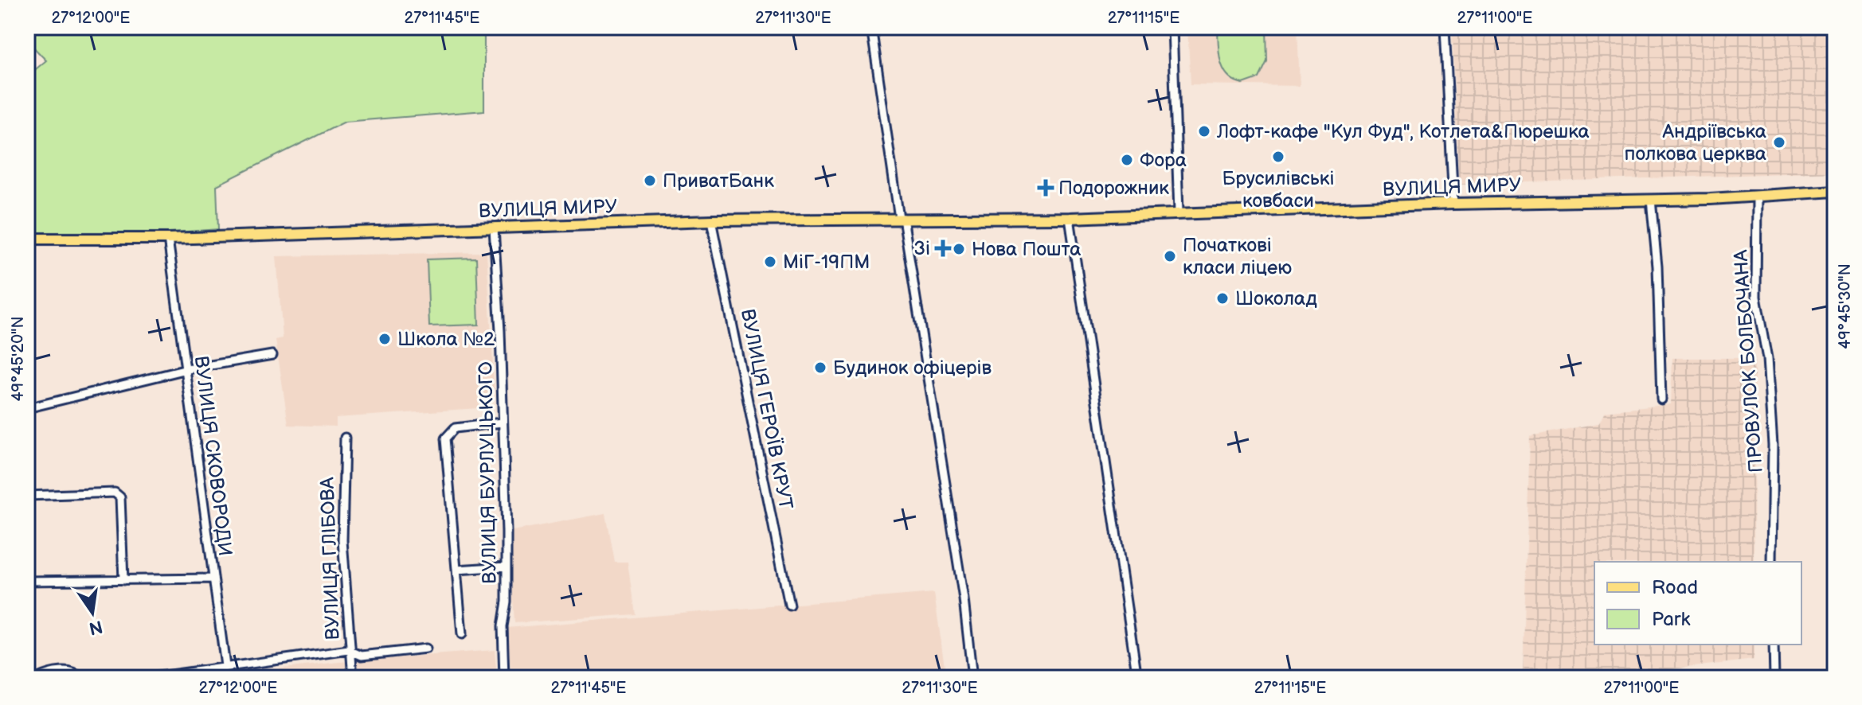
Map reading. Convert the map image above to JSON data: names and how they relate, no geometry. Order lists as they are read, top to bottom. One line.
{"streets":{"main road":["ВУЛИЦЯ МИРУ"],"street":["ПРОВУЛОК БОЛБОЧАНА","ВУЛИЦЯ ГЕРОЇВ КРУТ","ВУЛИЦЯ СКОВОРОДИ","ВУЛИЦЯ БУРЛУЦЬКОГО","ВУЛИЦЯ ГЛІБОВА"]},"crossings":[["ВУЛИЦЯ МИРУ","ПРОВУЛОК БОЛБОЧАНА"],["ВУЛИЦЯ МИРУ","ВУЛИЦЯ ГЕРОЇВ КРУТ"],["ВУЛИЦЯ МИРУ","ВУЛИЦЯ СКОВОРОДИ"],["ВУЛИЦЯ МИРУ","ВУЛИЦЯ БУРЛУЦЬКОГО"]],"places":{"other":["Лофт-кафе \"Кул Фуд\", Котлета&Пюрешка","Андріївська полкова церква","Брусилівські ковбаси","Фора","ПриватБанк","Нова Пошта","Початкові класи ліцею","МіГ-19ПМ","Шоколад","Школа №2","Будинок офіцерів"],"health":["Подорожник","3і"]},"legend":["Road","Park"],"north":"bottom","coordinates":["27°12'00\"E","27°11'45\"E","27°11'30\"E","27°11'15\"E","27°11'00\"E","49°45'30\"N","49°45'20\"N"]}
